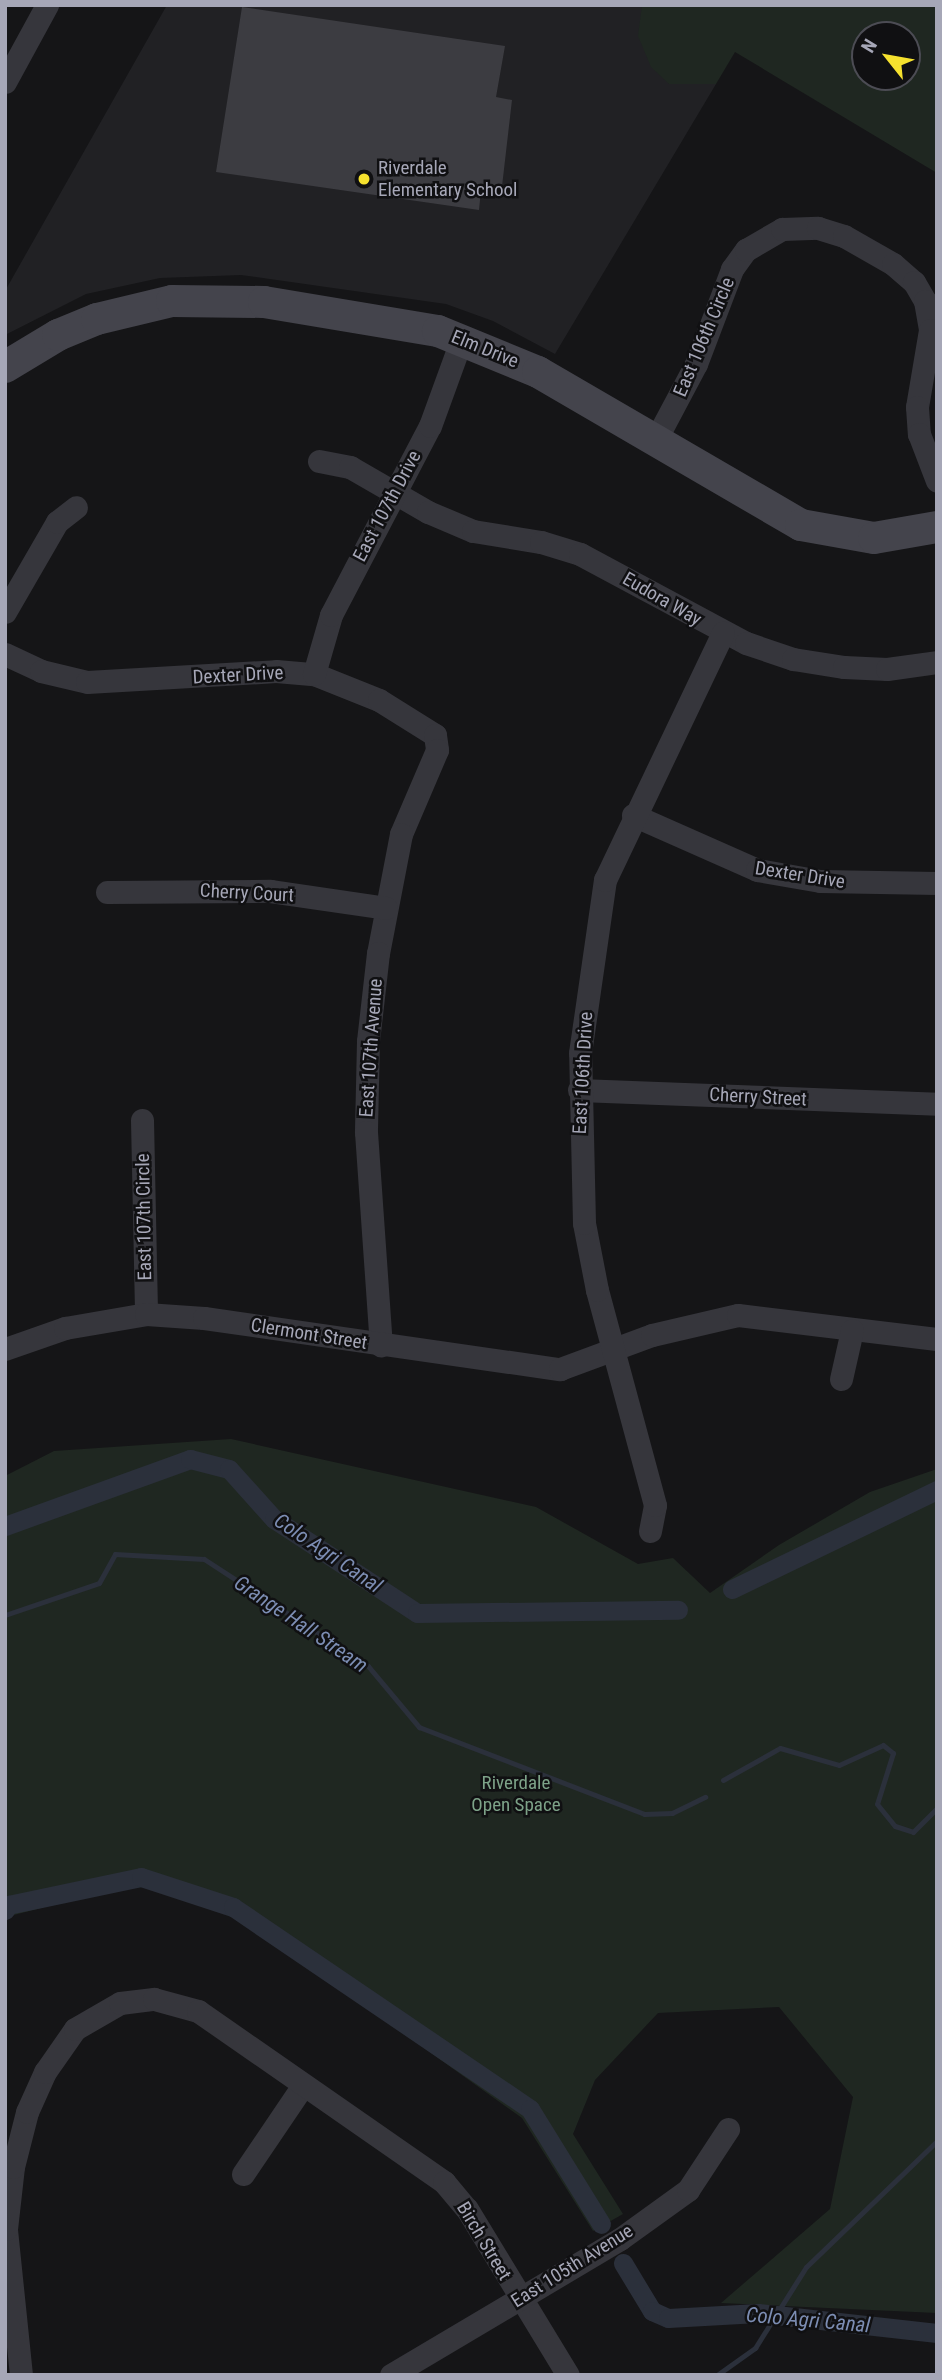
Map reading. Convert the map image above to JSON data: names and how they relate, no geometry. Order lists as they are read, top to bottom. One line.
{"streets":{"street":["East 106th Circle","Elm Drive","East 107th Drive","Eudora Way","Dexter Drive","Cherry Court","East 107th Avenue","East 106th Drive","Cherry Street","East 107th Circle","Clermont Street","Birch Street","East 105th Avenue"]},"crossings":[["East 106th Circle","Elm Drive"],["Elm Drive","East 107th Drive"],["East 107th Drive","Eudora Way"],["East 107th Drive","Dexter Drive"],["Eudora Way","East 106th Drive"],["Dexter Drive","East 107th Avenue"],["Dexter Drive","East 106th Drive"],["Cherry Court","East 107th Avenue"],["East 107th Avenue","Clermont Street"],["East 106th Drive","Cherry Street"],["East 106th Drive","Clermont Street"],["East 107th Circle","Clermont Street"],["Birch Street","East 105th Avenue"]],"water":["Colo Agri Canal","Grange Hall Stream"],"parks":["Riverdale Open Space"],"places":["Riverdale Elementary School"],"north":"top left"}
